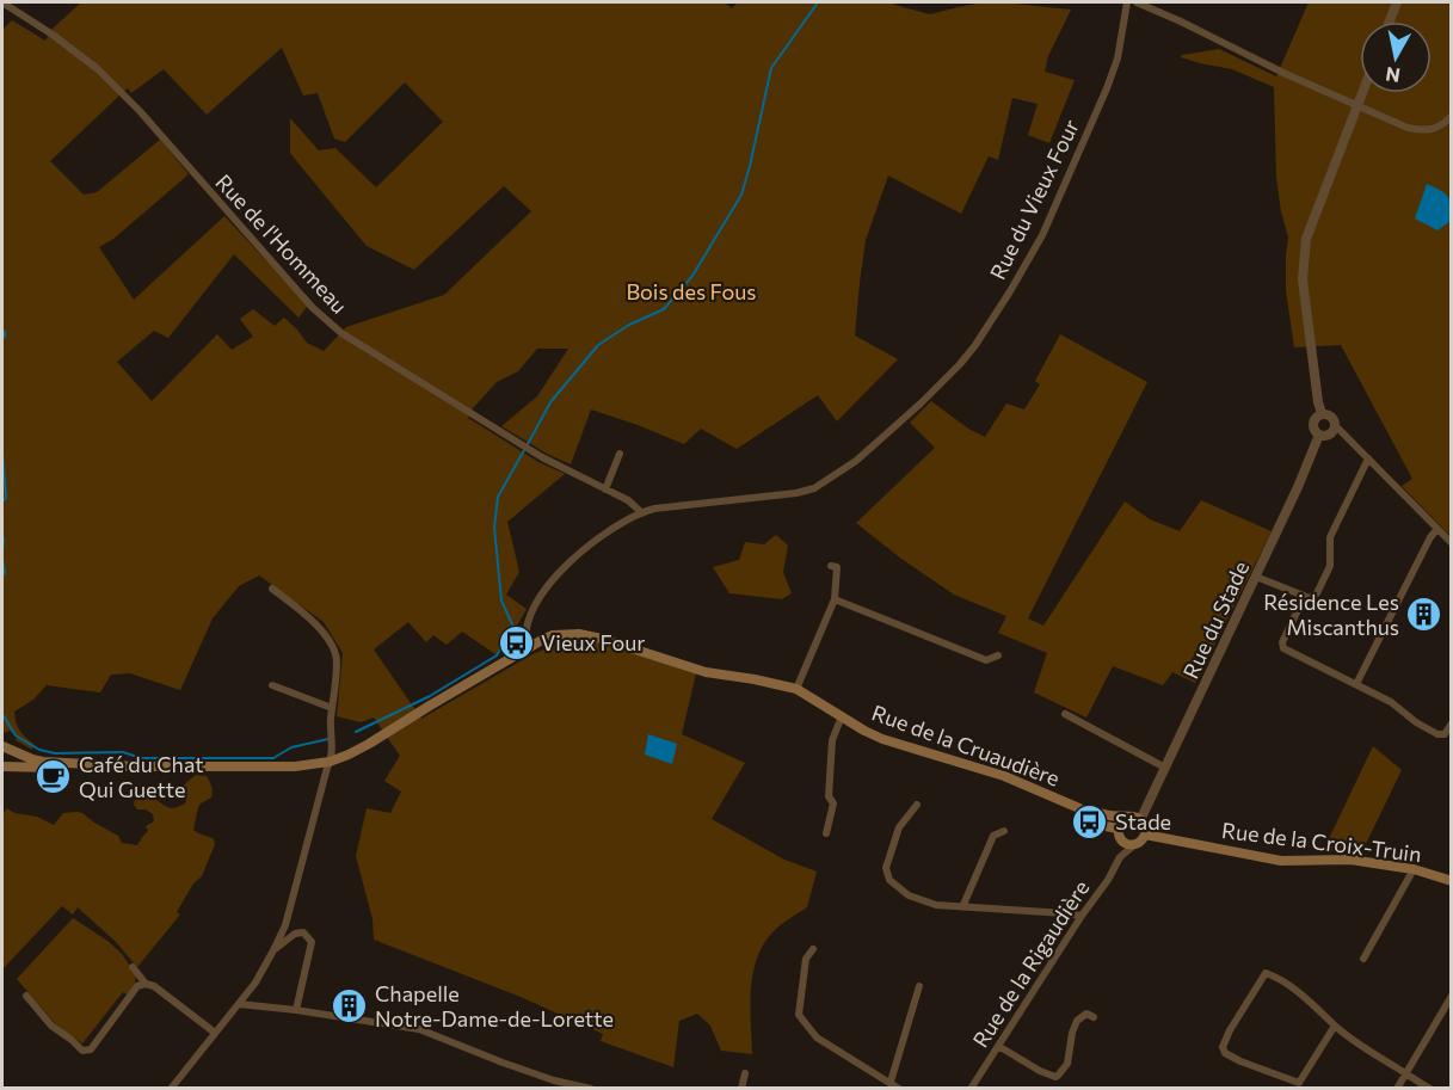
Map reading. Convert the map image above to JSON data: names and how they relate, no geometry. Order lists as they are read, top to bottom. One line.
{"streets":{"main road":["Rue de la Cruaudière","Rue de la Croix-Truin"],"street":["Rue du Vieux Four","Rue de l'Hommeau","Rue du Stade","Rue de la Rigaudière"]},"crossings":[["Rue du Vieux Four","Rue de l'Hommeau"],["Rue du Vieux Four","Rue de la Cruaudière"],["Rue du Stade","Rue de la Cruaudière"],["Rue du Stade","Rue de la Croix-Truin"],["Rue du Stade","Rue de la Rigaudière"],["Rue de la Cruaudière","Rue de la Croix-Truin"],["Rue de la Cruaudière","Rue de la Rigaudière"],["Rue de la Croix-Truin","Rue de la Rigaudière"]],"parks":["Bois des Fous"],"places":{"building":["Résidence Les Miscanthus","Chapelle Notre-Dame-de-Lorette"],"bus stop":["Vieux Four","Stade"],"cafe":["Café du Chat Qui Guette"]},"north":"bottom"}
